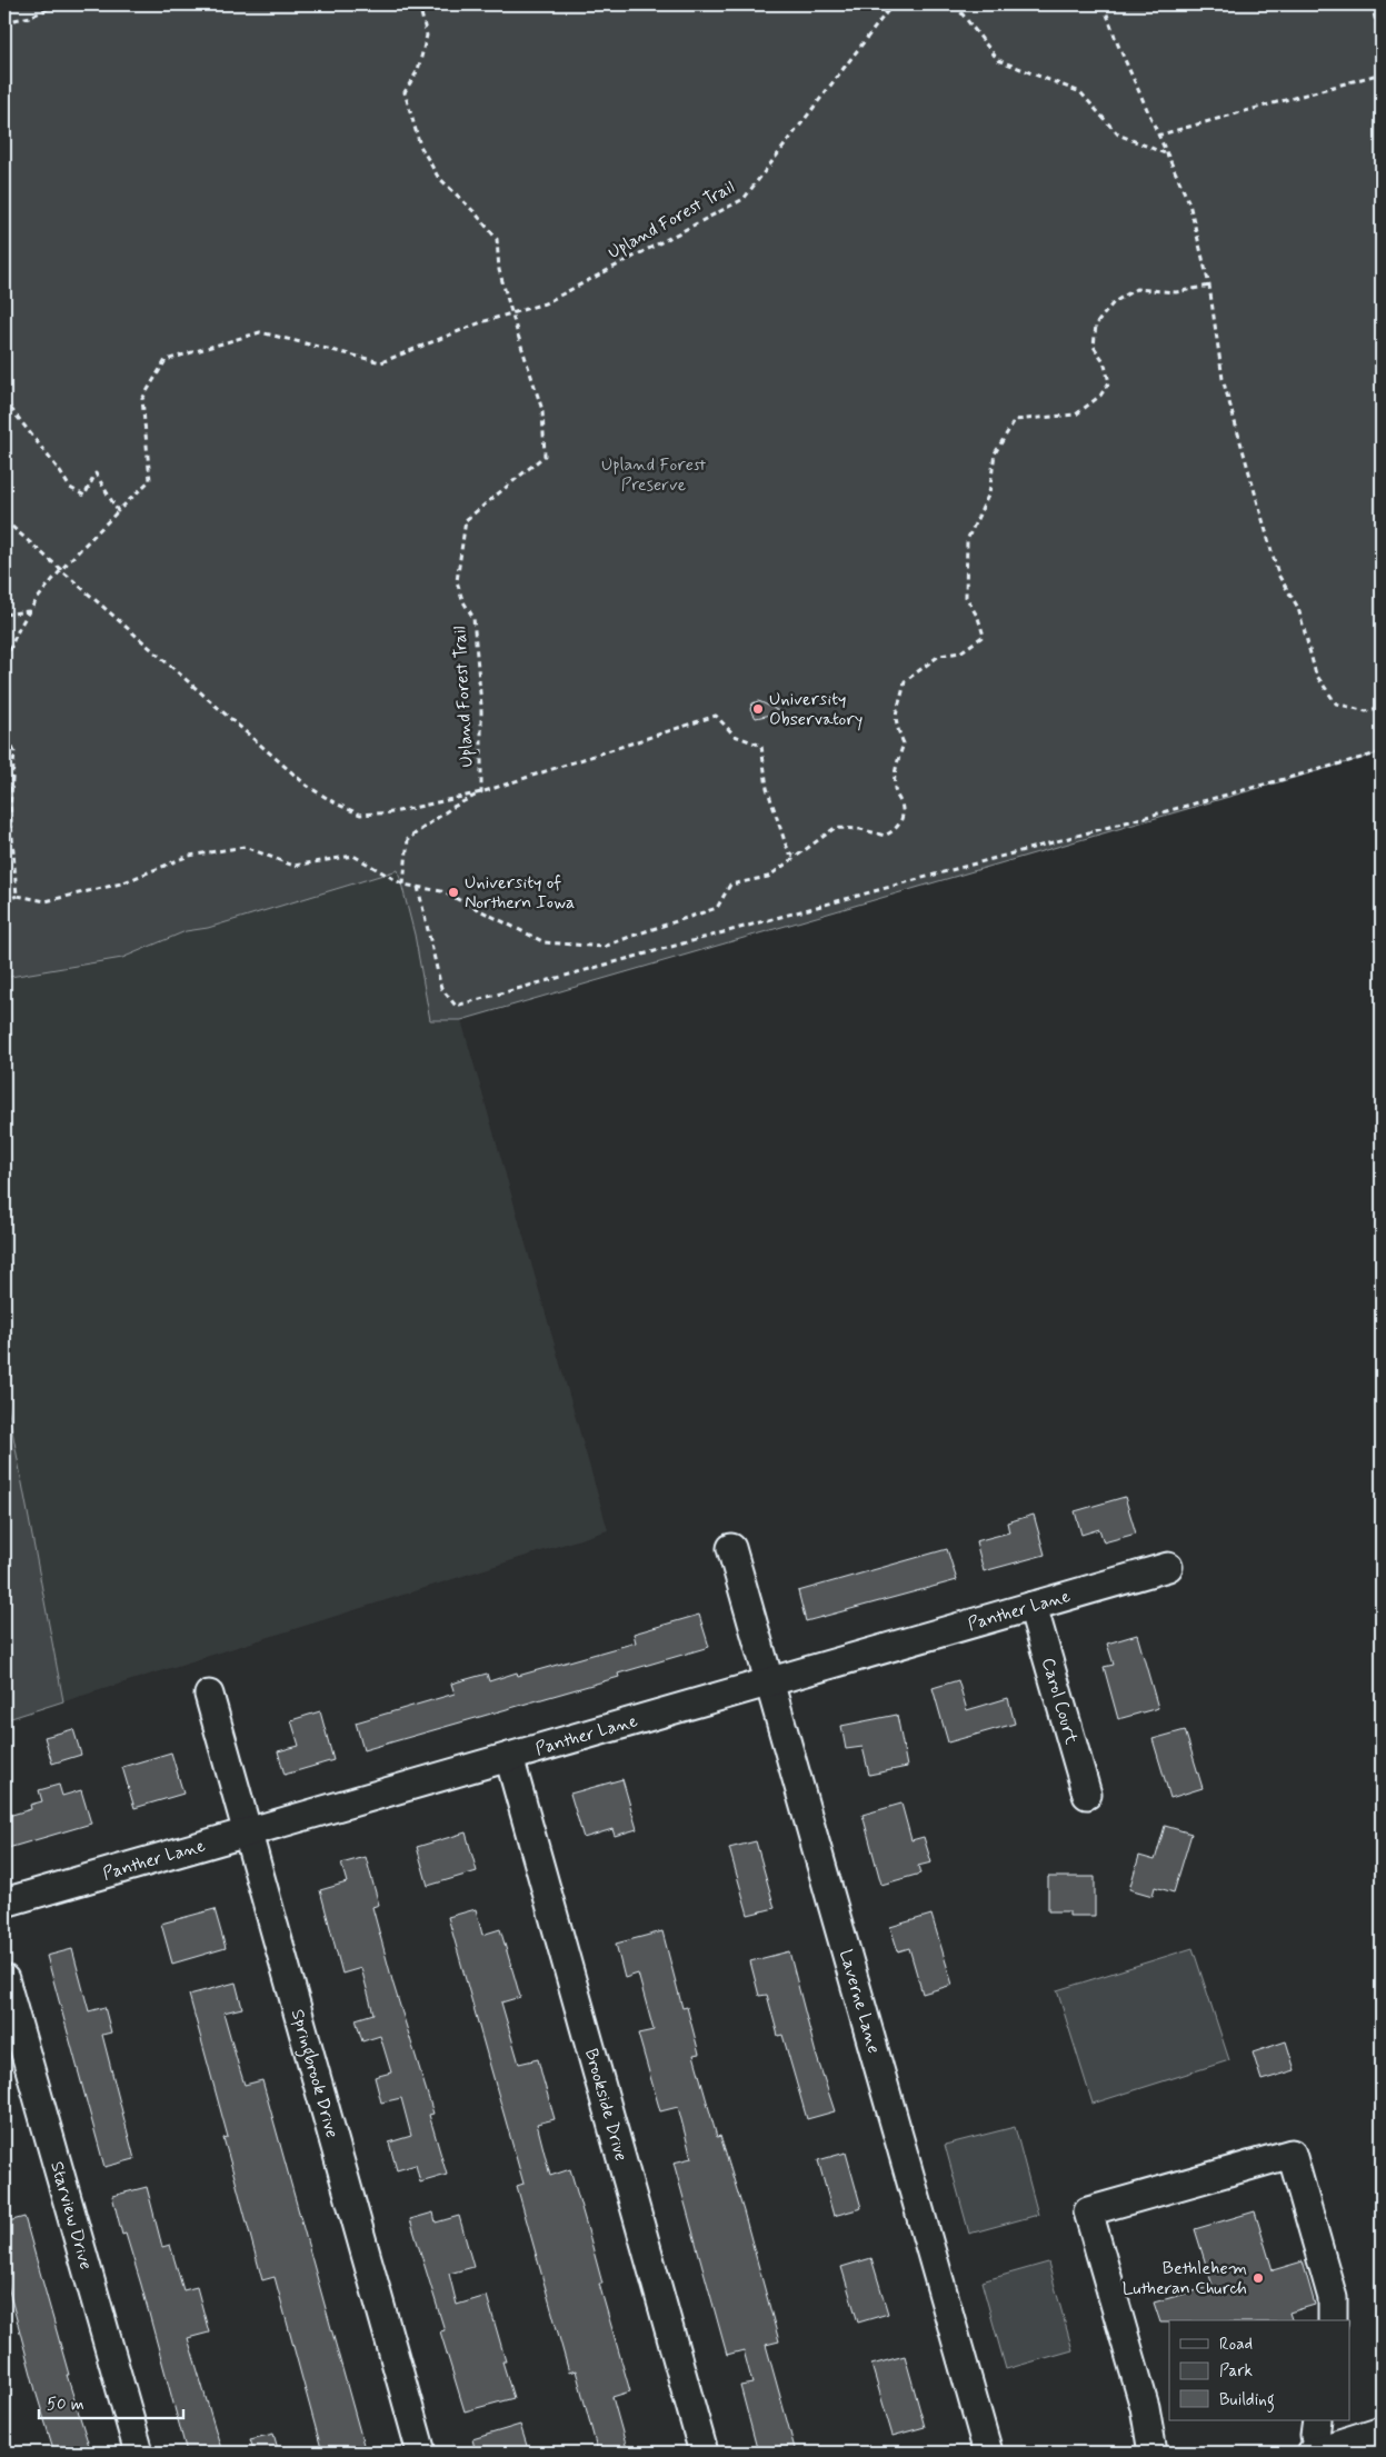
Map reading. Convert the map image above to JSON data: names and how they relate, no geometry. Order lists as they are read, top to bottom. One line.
{"streets":{"street":["Panther Lane","Carol Court","Laverne Lane","Springbrook Drive","Brookside Drive","Starview Drive"],"path":["Upland Forest Trail"]},"crossings":[["Panther Lane","Carol Court"],["Panther Lane","Laverne Lane"],["Panther Lane","Springbrook Drive"],["Panther Lane","Brookside Drive"]],"parks":["Upland Forest Preserve"],"places":["University Observatory","University of Northern Iowa","Bethlehem Lutheran Church"],"legend":["Road","Park","Building"],"scale_bar":"50 m"}
